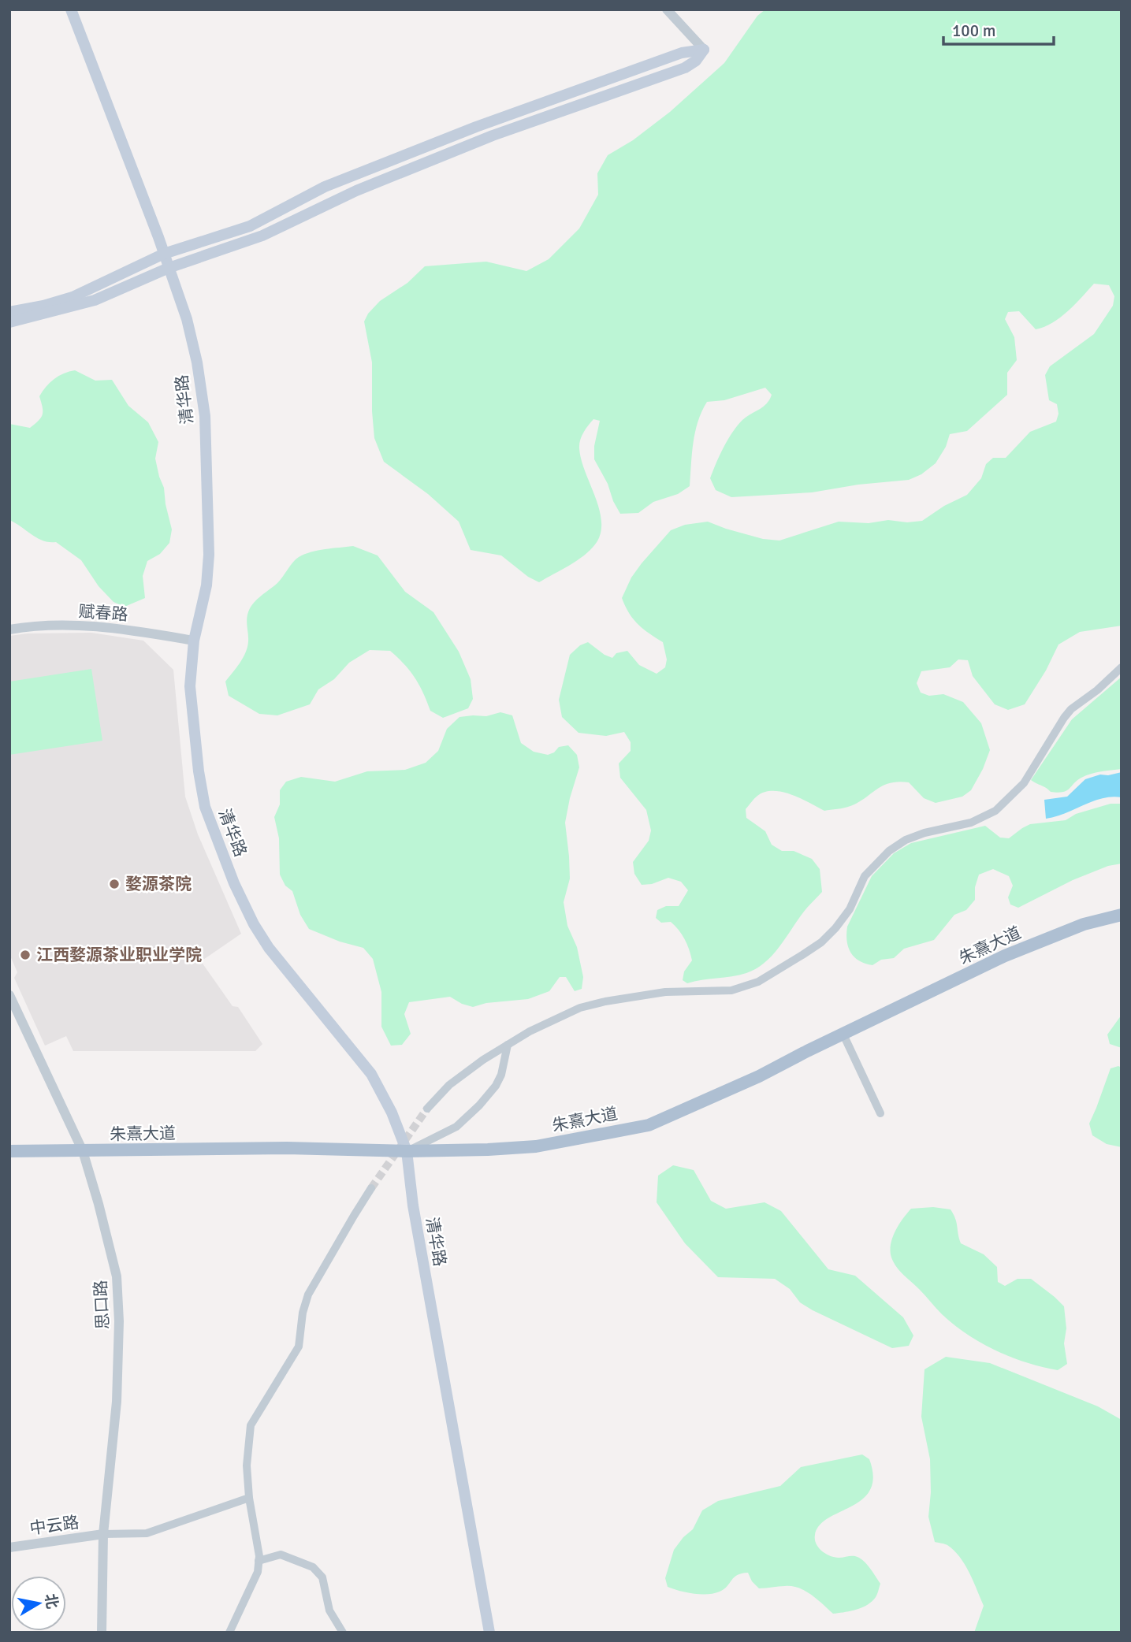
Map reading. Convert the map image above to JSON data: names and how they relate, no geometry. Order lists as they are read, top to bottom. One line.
{"streets":{"main road":["清华路","朱熹大道"],"street":["赋春路","思口路","中云路"]},"crossings":[["清华路","赋春路"],["清华路","朱熹大道"],["朱熹大道","思口路"],["思口路","中云路"]],"places":["婺源茶院","江西婺源茶业职业学院"],"scale_bar":"100 m","north":"right"}
